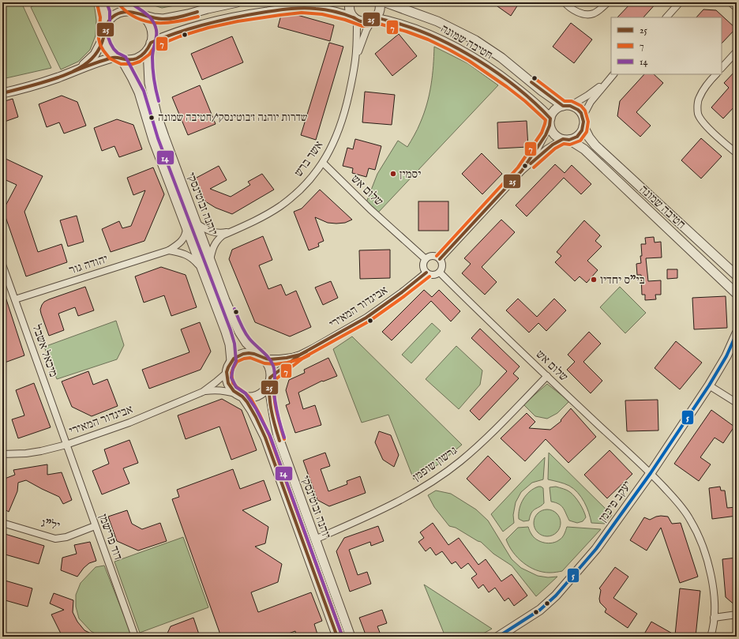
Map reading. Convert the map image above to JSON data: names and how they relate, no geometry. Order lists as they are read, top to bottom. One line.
{"streets":{"street":["חטיבה שמונה","אשר ברש","שלום אש","יוהנה זבוטינסקי","יהודה גור","אביגדור המאירי","מיכאל אשבל","גרשון שופמן","יעקב פיכמן","יל\"ג","דוד פרישמן"]},"crossings":[["חטיבה שמונה","אשר ברש"],["אשר ברש","שלום אש"],["אשר ברש","יוהנה זבוטינסקי"],["שלום אש","אביגדור המאירי"],["שלום אש","גרשון שופמן"],["שלום אש","יעקב פיכמן"],["יוהנה זבוטינסקי","יהודה גור"],["יוהנה זבוטינסקי","אביגדור המאירי"],["יוהנה זבוטינסקי","גרשון שופמן"],["יהודה גור","מיכאל אשבל"],["אביגדור המאירי","מיכאל אשבל"],["אביגדור המאירי","דוד פרישמן"],["מיכאל אשבל","דוד פרישמן"],["יל\"ג","דוד פרישמן"]],"places":["שדרות יוהנה ז׳בוטינסקי/חטיבה שמונה","יסמין","בי\"ס יחדיו"],"lines":["transit line 14","transit line 7","transit line 25","transit line 5"],"legend":["25","7","14"]}
